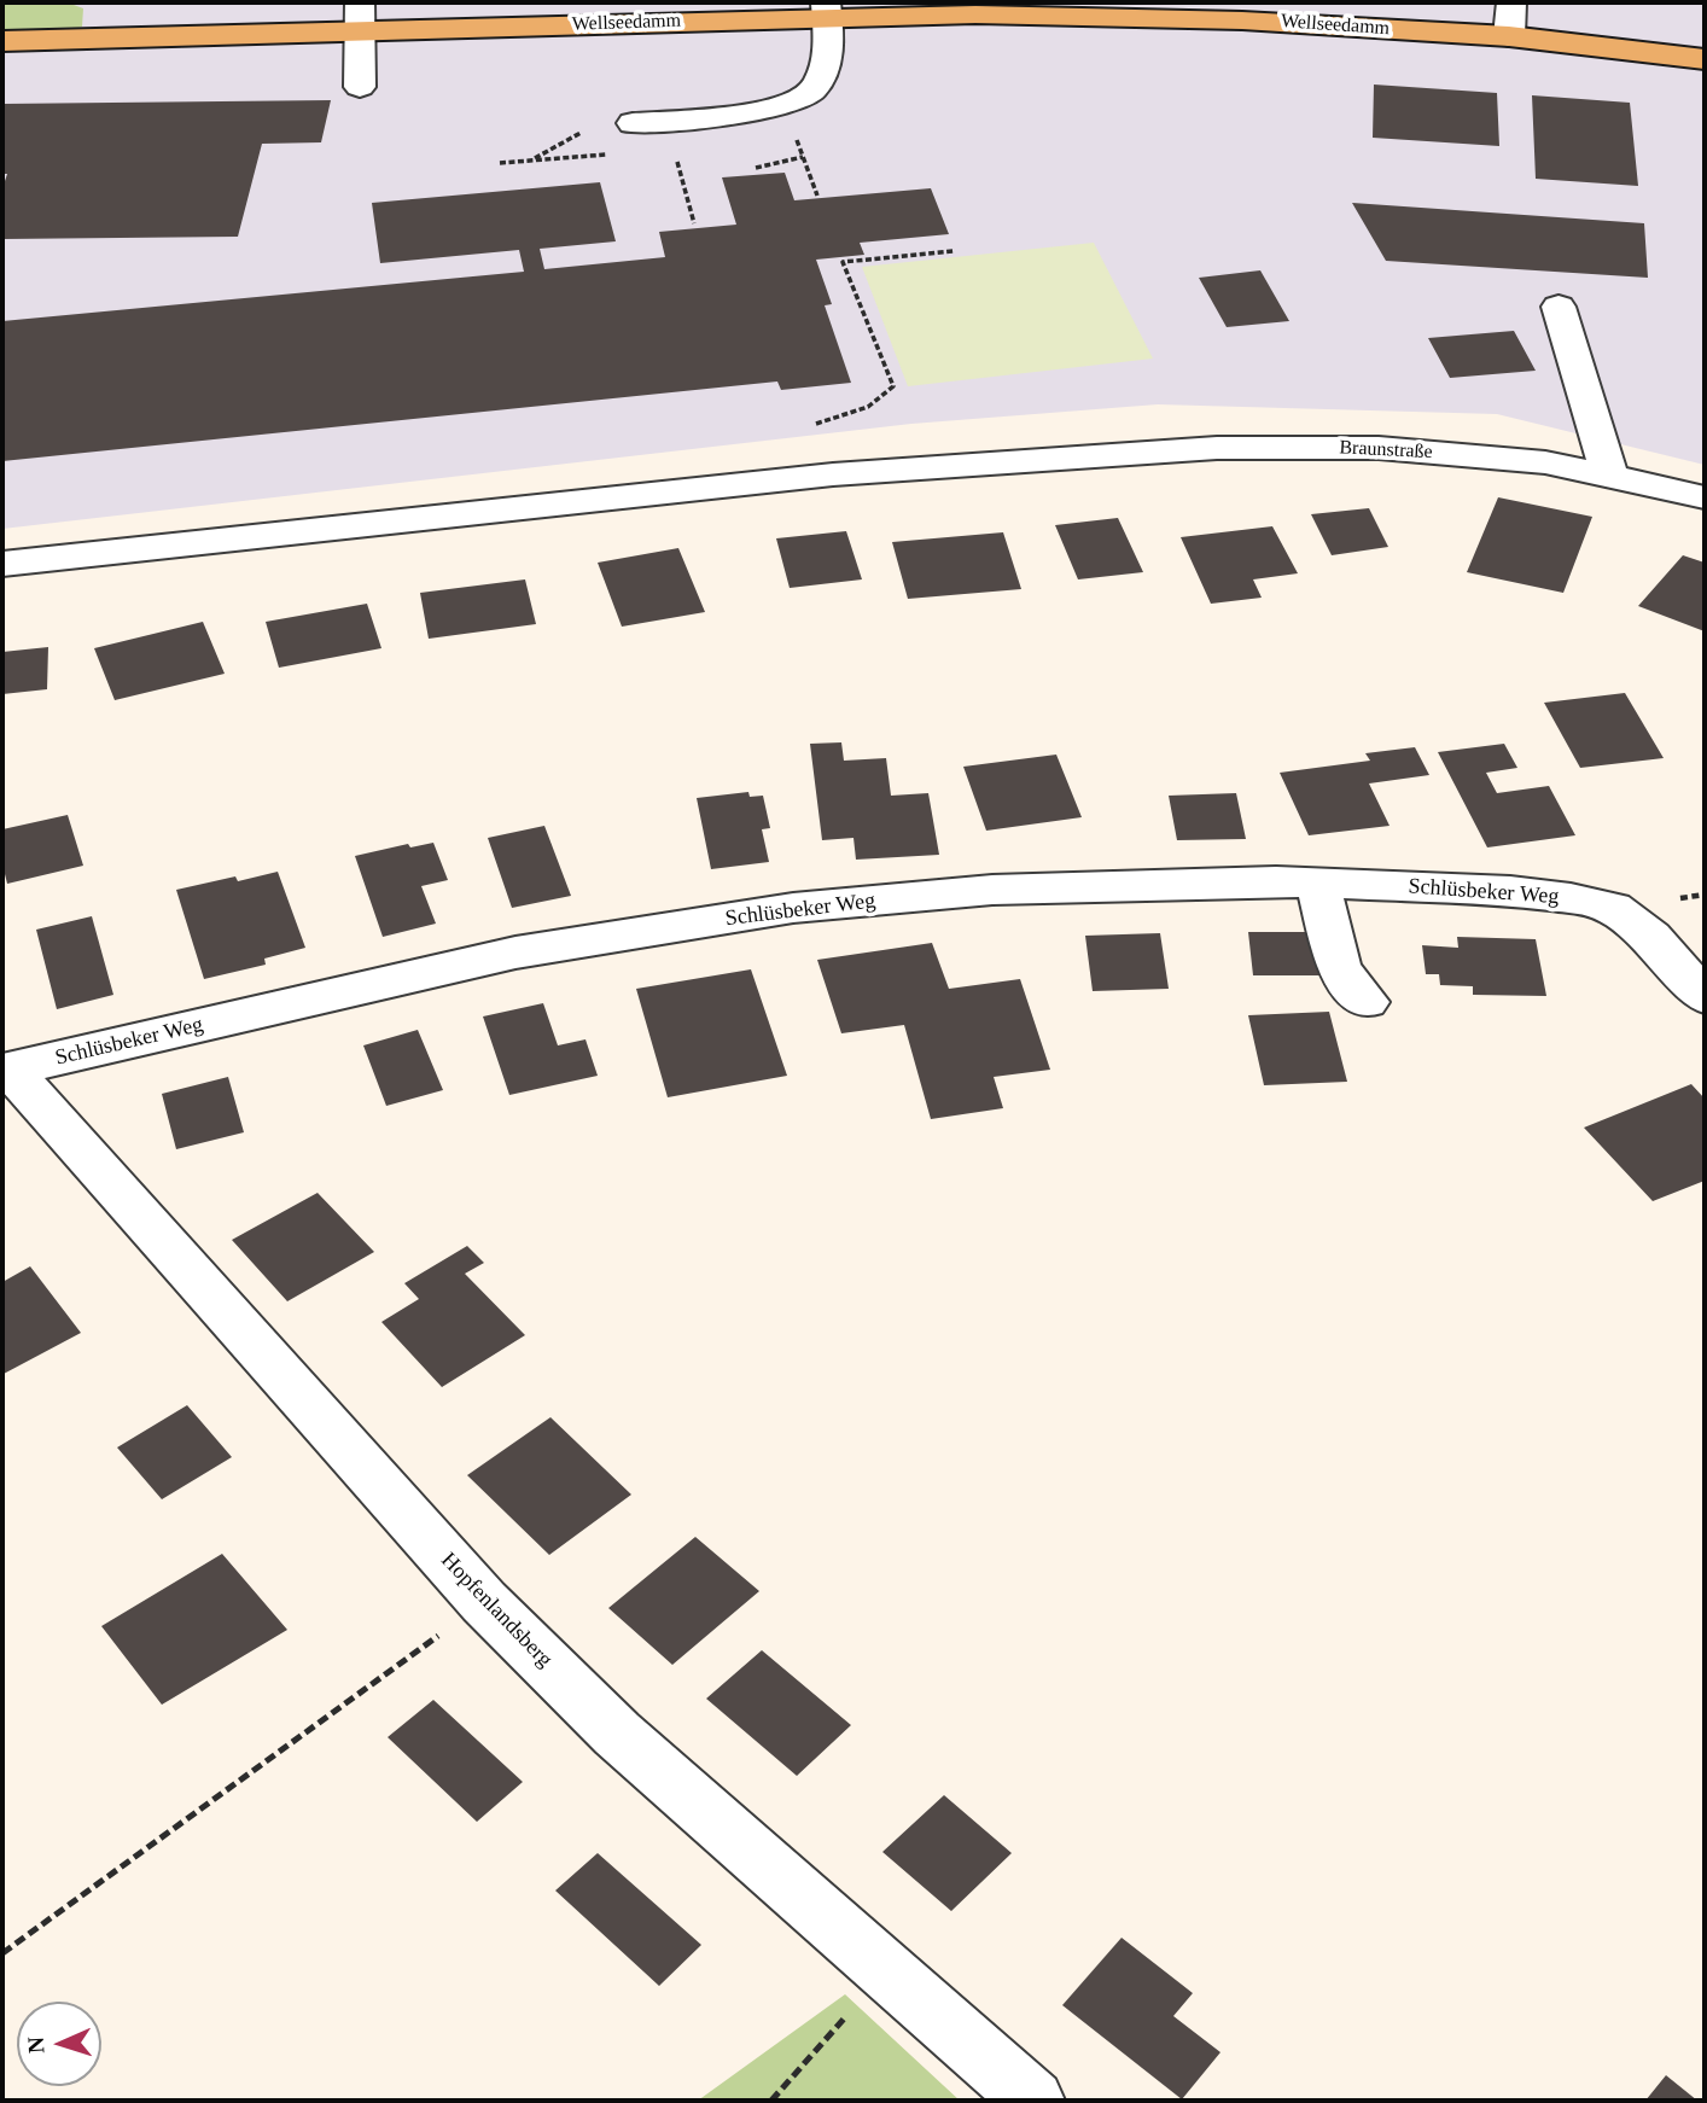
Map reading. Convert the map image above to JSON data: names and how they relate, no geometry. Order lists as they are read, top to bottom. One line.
{"streets":{"main road":["Wellseedamm"],"street":["Braunstraße","Schlüsbeker Weg","Hopfenlandsberg"]},"crossings":[["Schlüsbeker Weg","Hopfenlandsberg"]],"north":"left"}
